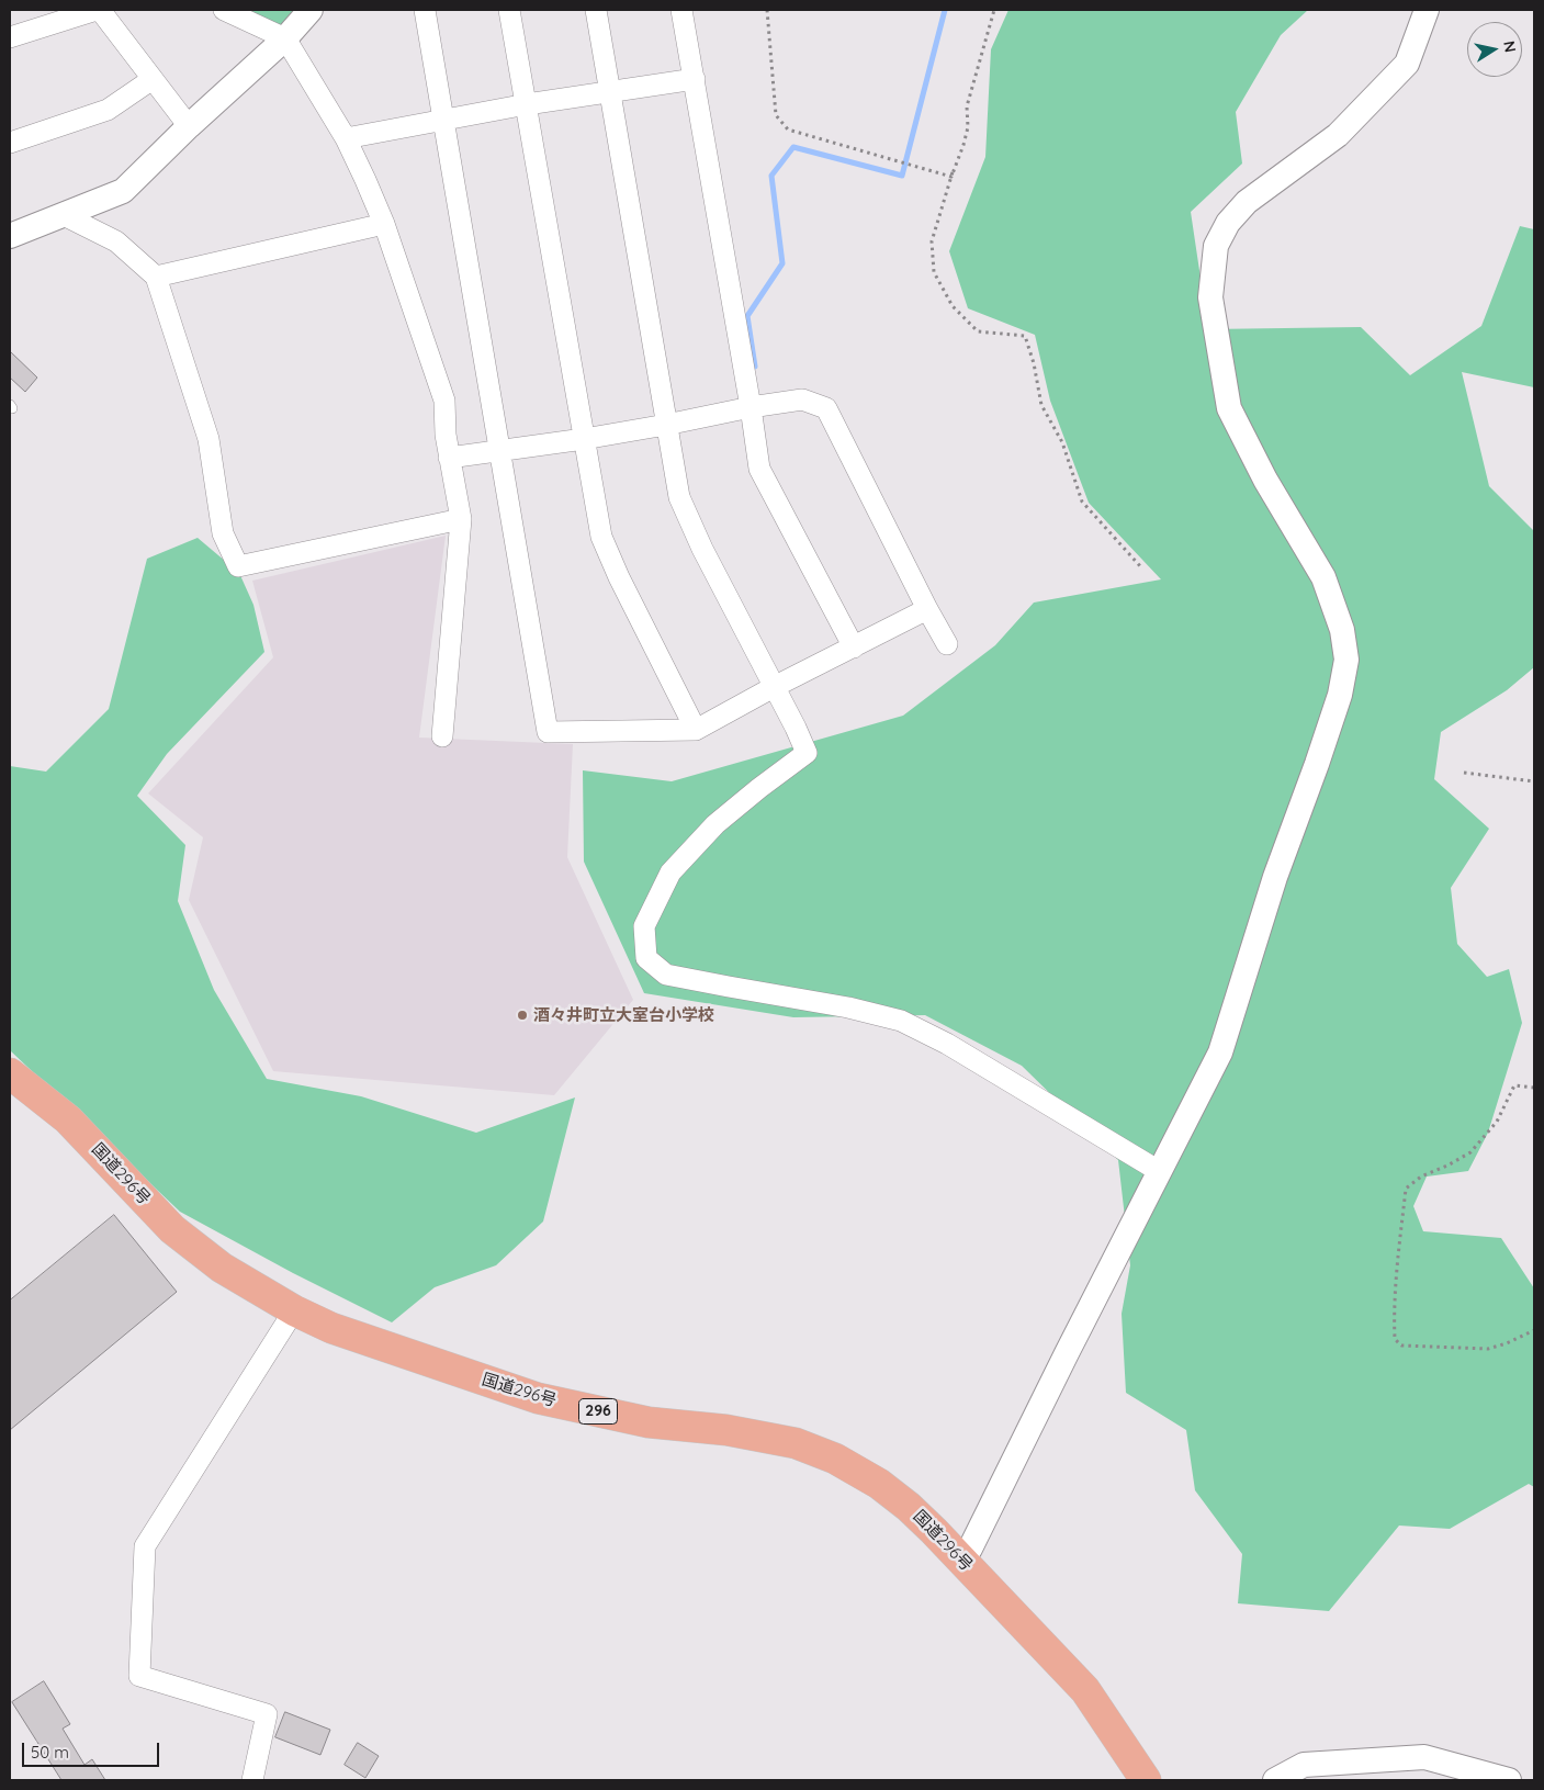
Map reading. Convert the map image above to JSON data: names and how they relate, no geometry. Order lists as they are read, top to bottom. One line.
{"streets":{"highway":["国道296号","296"]},"places":["酒々井町立大室台小学校"],"scale_bar":"50 m","north":"right"}
